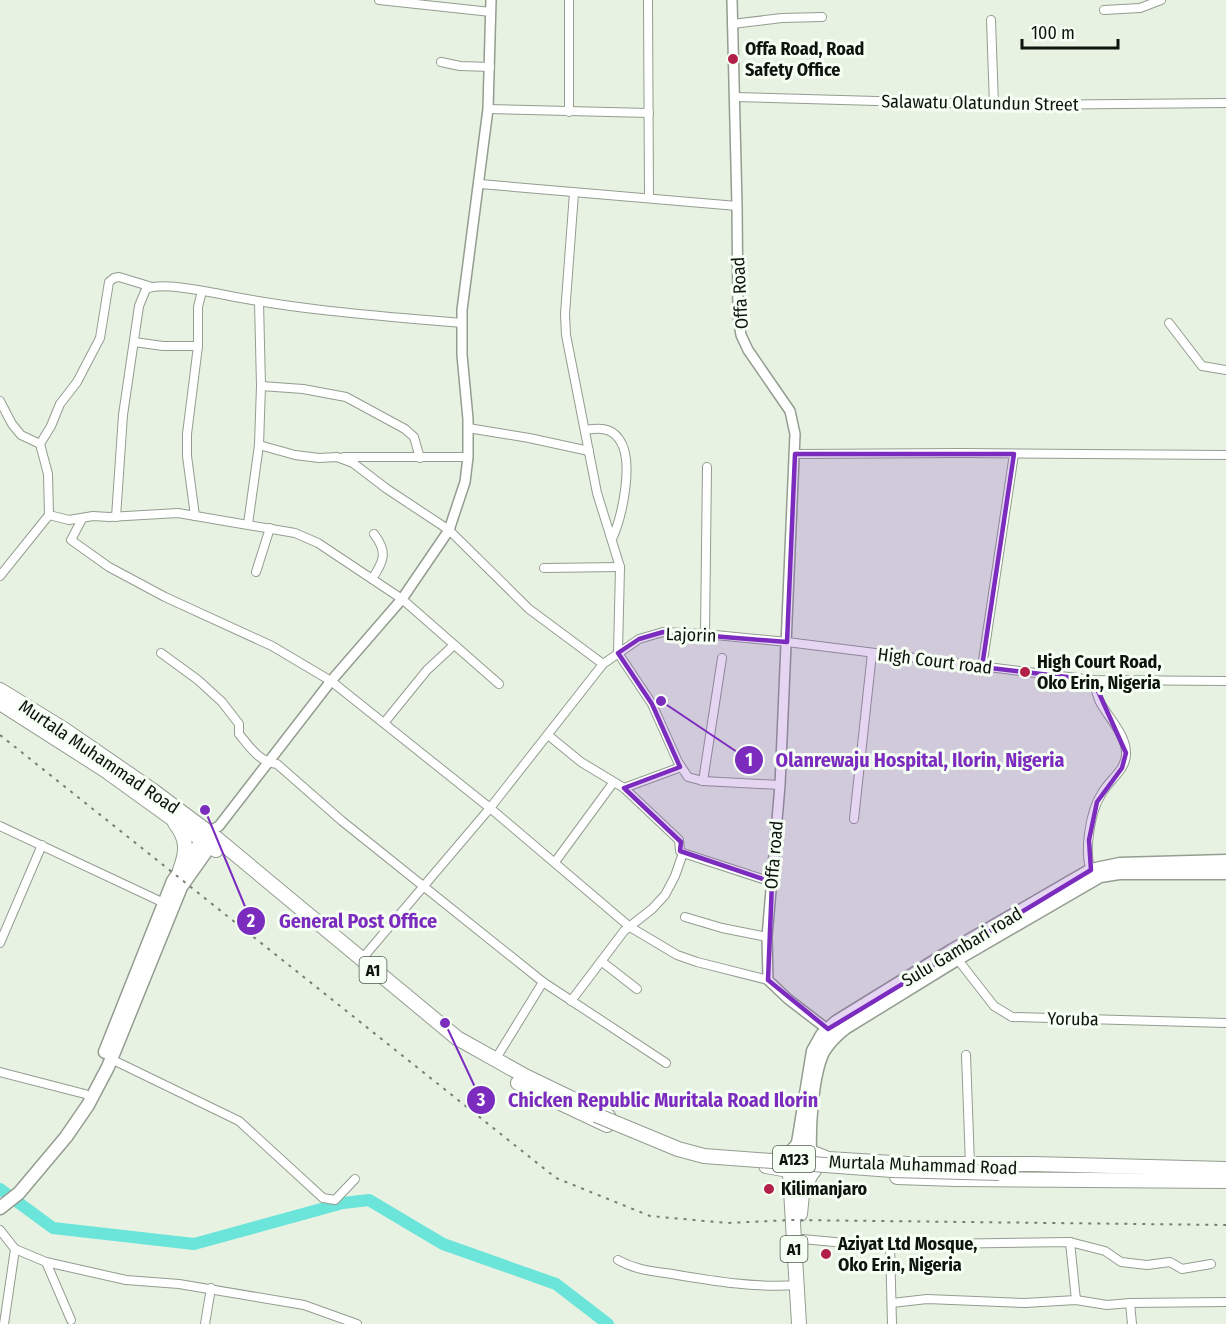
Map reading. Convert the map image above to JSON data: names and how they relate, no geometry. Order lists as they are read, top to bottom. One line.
{"streets":{"highway":["Murtala Muhammad Road","A1","A123"],"main road":["Sulu Gambari road"],"street":["Salawatu Olatundun Street","Offa Road","Lajorin","High Court road","Offa road","Yoruba"]},"crossings":[["Salawatu Olatundun Street","Offa Road"],["Offa Road","Lajorin"],["Offa Road","High Court road"],["Offa Road","Offa road"],["Lajorin","High Court road"],["Lajorin","Murtala Muhammad Road"],["Lajorin","Offa road"],["High Court road","Offa road"],["Murtala Muhammad Road","Sulu Gambari road"],["Murtala Muhammad Road","A1"],["Sulu Gambari road","A1"],["Sulu Gambari road","Yoruba"]],"places":["Offa Road, Road Safety Office","High Court Road, Oko Erin, Nigeria","Olanrewaju Hospital, Ilorin, Nigeria","General Post Office","Chicken Republic Muritala Road Ilorin","Kilimanjaro","Aziyat Ltd Mosque, Oko Erin, Nigeria"],"scale_bar":"100 m"}
